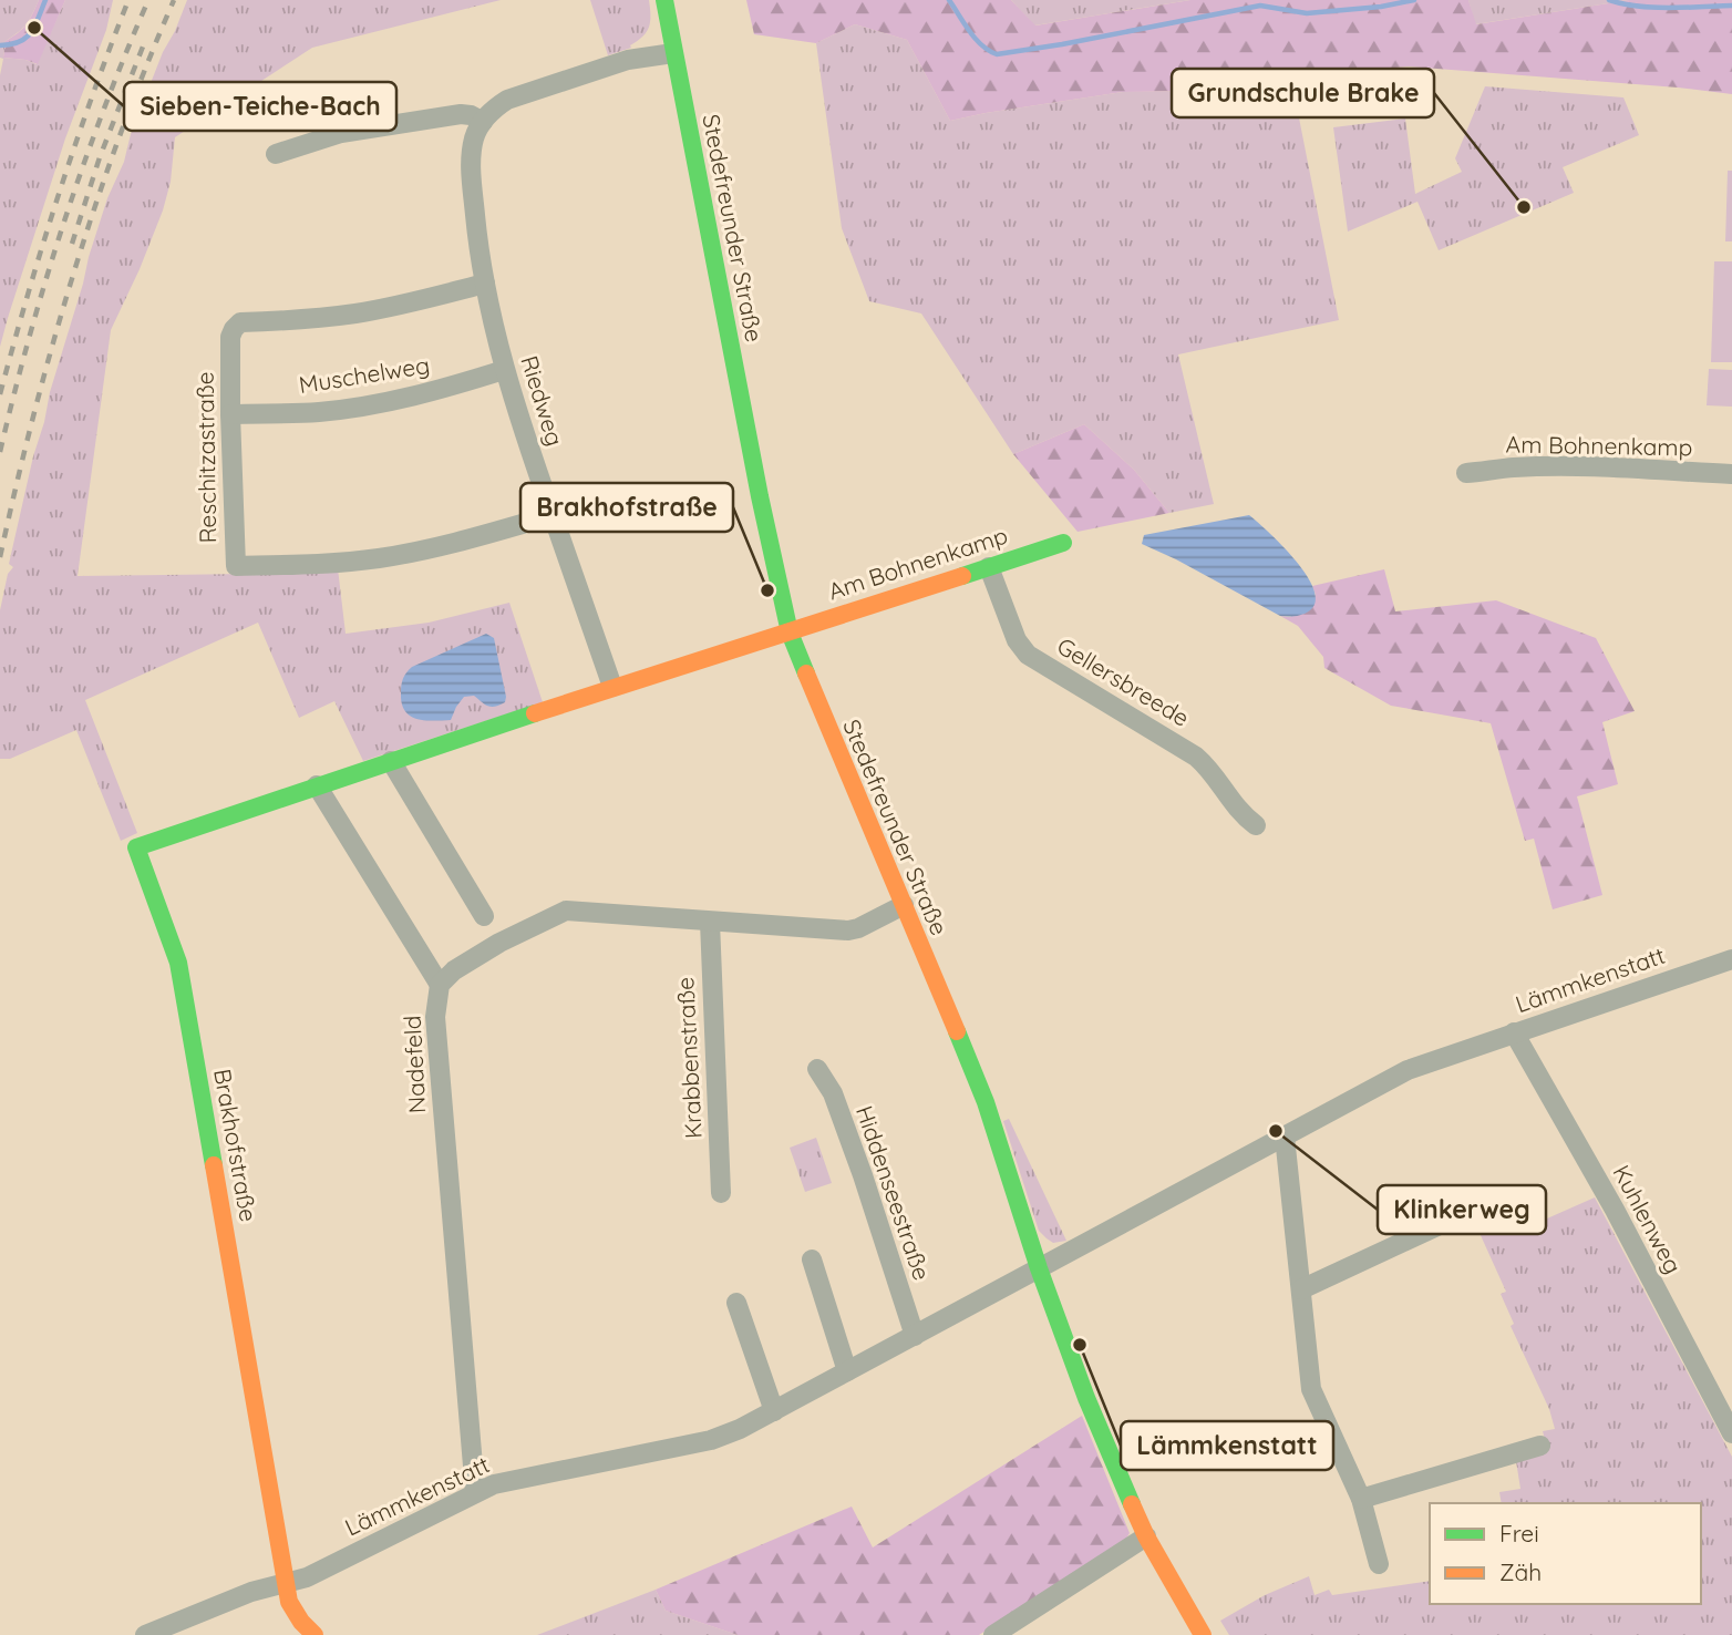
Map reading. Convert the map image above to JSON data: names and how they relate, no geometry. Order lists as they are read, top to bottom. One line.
{"streets":{"street":["Stedefreunder Straße","Muschelweg","Riedweg","Am Bohnenkamp","Reschitzastraße","Gellersbreede","Lämmkenstatt","Krabbenstraße","Nadefeld","Brakhofstraße","Hiddenseestraße","Kuhlenweg"]},"crossings":[["Stedefreunder Straße","Am Bohnenkamp"],["Stedefreunder Straße","Lämmkenstatt"],["Stedefreunder Straße","Nadefeld"],["Stedefreunder Straße","Brakhofstraße"],["Muschelweg","Riedweg"],["Muschelweg","Reschitzastraße"],["Riedweg","Reschitzastraße"],["Riedweg","Brakhofstraße"],["Am Bohnenkamp","Gellersbreede"],["Am Bohnenkamp","Brakhofstraße"],["Lämmkenstatt","Nadefeld"],["Lämmkenstatt","Brakhofstraße"],["Lämmkenstatt","Hiddenseestraße"],["Lämmkenstatt","Kuhlenweg"],["Krabbenstraße","Nadefeld"]],"places":["Sieben-Teiche-Bach","Grundschule Brake","Brakhofstraße","Klinkerweg","Lämmkenstatt"],"legend":["Frei","Zäh"]}
